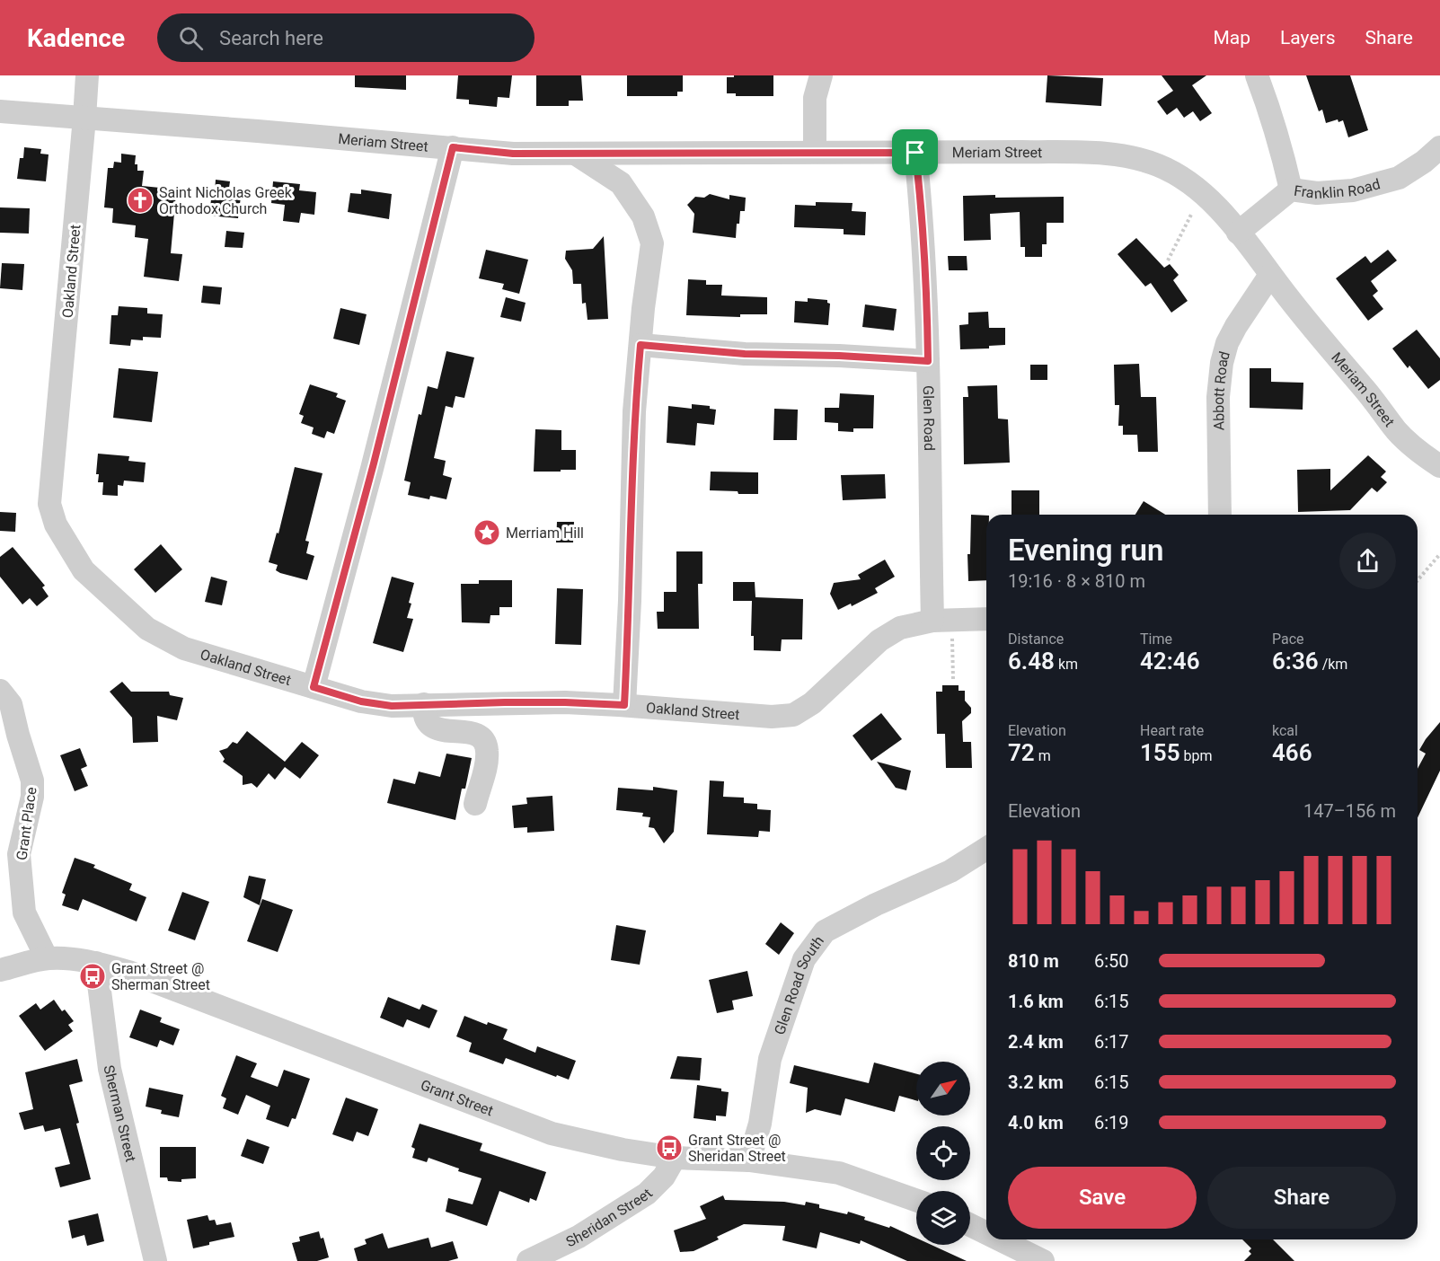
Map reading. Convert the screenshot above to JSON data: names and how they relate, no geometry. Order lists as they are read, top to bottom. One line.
{"streets":{"street":["Meriam Street","Franklin Road","Oakland Street","Abbott Road","Glen Road","Grant Place","Glen Road South","Grant Street","Sherman Street","Sheridan Street"]},"crossings":[["Meriam Street","Franklin Road"],["Meriam Street","Oakland Street"],["Meriam Street","Abbott Road"],["Meriam Street","Glen Road"],["Oakland Street","Glen Road"],["Grant Place","Grant Street"],["Glen Road South","Grant Street"],["Grant Street","Sherman Street"],["Grant Street","Sheridan Street"]],"places":{"church":["Saint Nicholas Greek Orthodox Church"],"place":["Merriam Hill"],"bus stop":["Grant Street @ Sherman Street","Grant Street @ Sheridan Street"]},"north":"top right","page":{"header":"Kadence","search":"Search here","nav":["Map","Layers","Share"],"heading":["Evening run","19:16 · 8 × 810 m"],"stats":[["Distance","6.48 km"],["Time","42:46"],["Pace","6:36 /km"],["Elevation","72 m"],["Heart rate","155 bpm"],["kcal","466"]],"chart":["Elevation","147–156 m"],"list":[{"name":"810 m","note":"6:50"},{"name":"1.6 km","note":"6:15"},{"name":"2.4 km","note":"6:17"},{"name":"3.2 km","note":"6:15"},{"name":"4.0 km","note":"6:19"}],"buttons":["Save","Share"]}}
